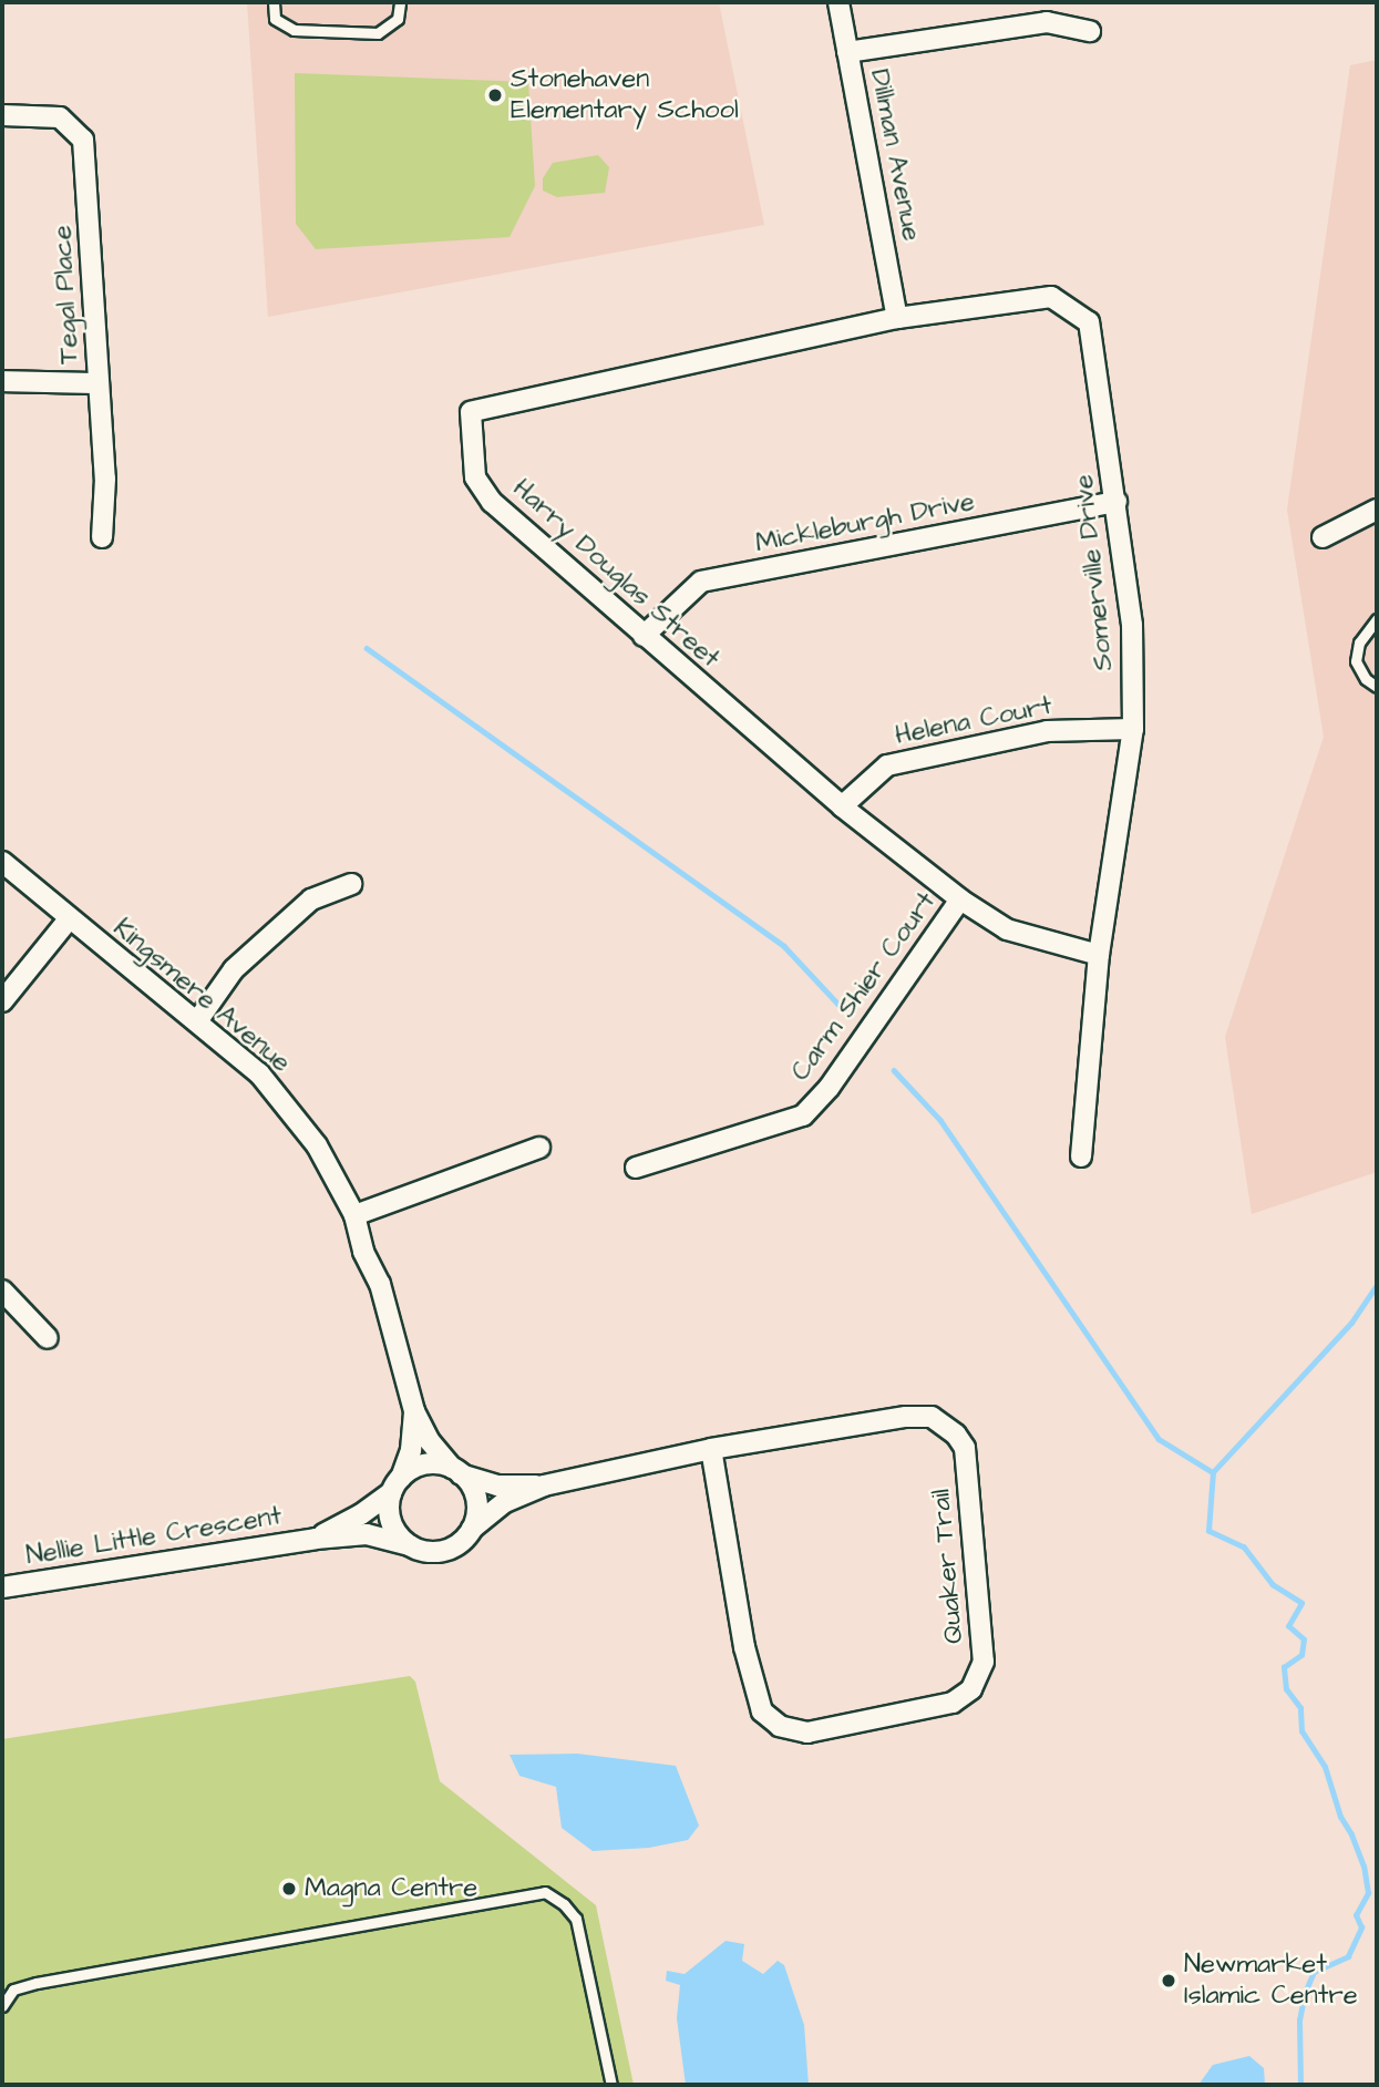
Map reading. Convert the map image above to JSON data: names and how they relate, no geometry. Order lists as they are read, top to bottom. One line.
{"streets":{"street":["Dillman Avenue","Tegal Place","Mickleburgh Drive","Somerville Drive","Harry Douglas Street","Helena Court","Carm Shier Court","Kingsmere Avenue","Nellie Little Crescent","Quaker Trail"]},"crossings":[["Dillman Avenue","Somerville Drive"],["Dillman Avenue","Harry Douglas Street"],["Mickleburgh Drive","Somerville Drive"],["Mickleburgh Drive","Harry Douglas Street"],["Somerville Drive","Harry Douglas Street"],["Somerville Drive","Helena Court"],["Harry Douglas Street","Helena Court"],["Harry Douglas Street","Carm Shier Court"],["Kingsmere Avenue","Nellie Little Crescent"],["Kingsmere Avenue","Quaker Trail"],["Nellie Little Crescent","Quaker Trail"]],"places":["Stonehaven Elementary School","Magna Centre","Newmarket Islamic Centre"]}
